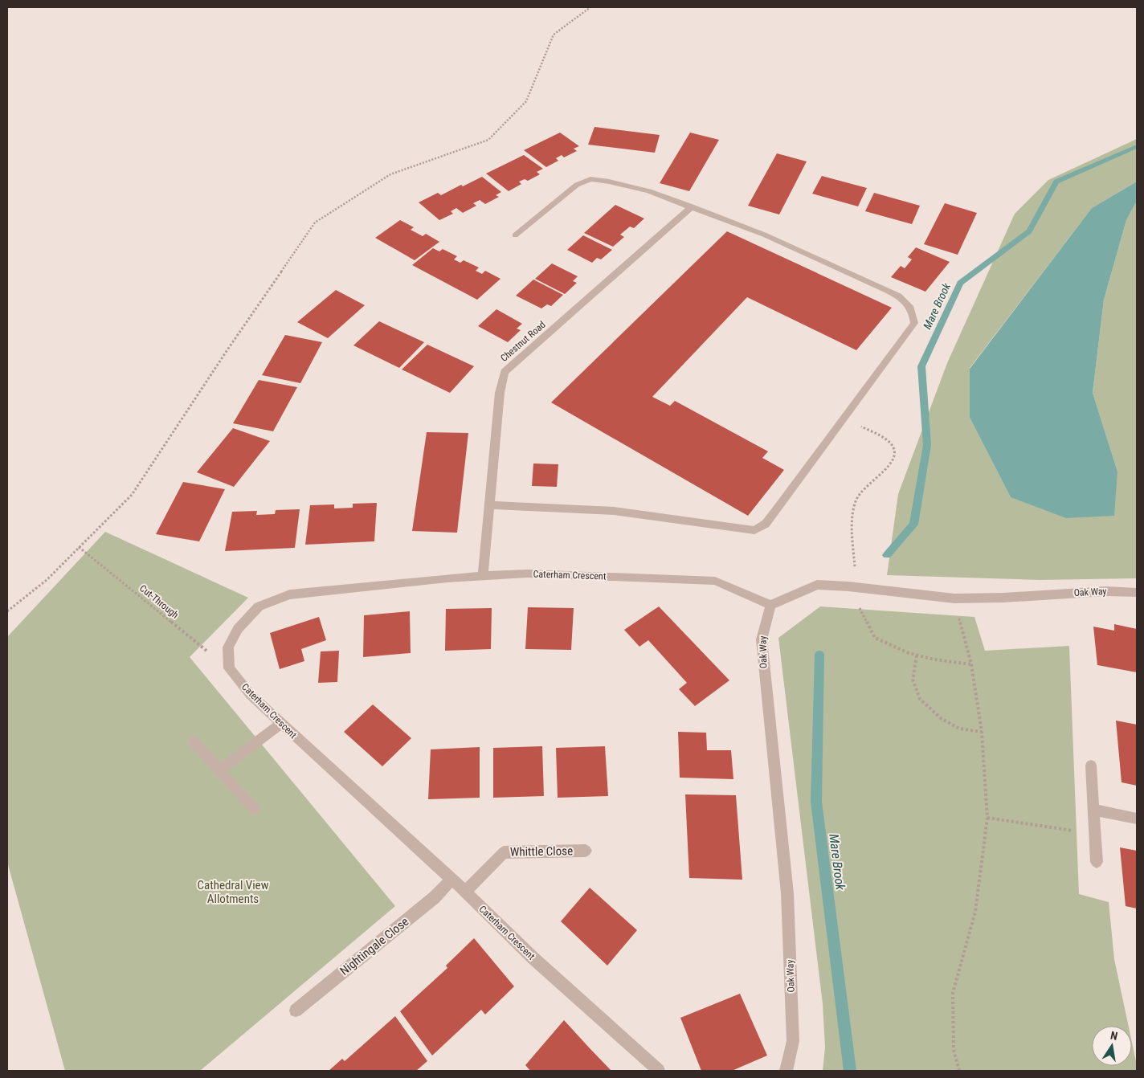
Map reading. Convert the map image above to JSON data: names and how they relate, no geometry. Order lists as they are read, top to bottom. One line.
{"streets":{"street":["Chestnut Road","Caterham Crescent","Oak Way","Whittle Close","Nightingale Close"],"path":["Cut-Through"]},"crossings":[["Chestnut Road","Caterham Crescent"],["Caterham Crescent","Oak Way"],["Caterham Crescent","Cut-Through"],["Caterham Crescent","Whittle Close"],["Caterham Crescent","Nightingale Close"]],"water":["Mare Brook"],"parks":["Cathedral View Allotments"],"north":"top"}
